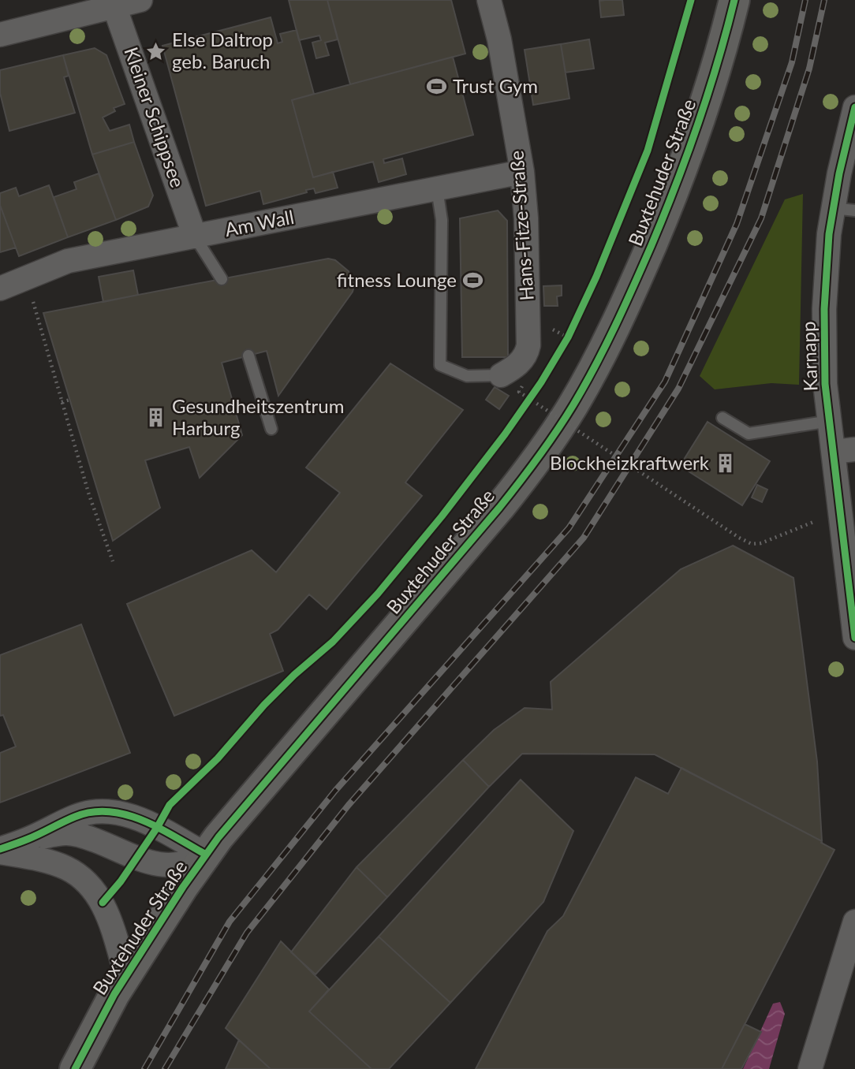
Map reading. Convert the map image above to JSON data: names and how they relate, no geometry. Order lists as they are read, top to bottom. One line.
{"streets":{"main road":["Buxtehuder Straße"],"street":["Kleiner Schippsee","Am Wall","Hans-Fitze-Straße","Karnapp"]},"crossings":[["Kleiner Schippsee","Am Wall"],["Am Wall","Hans-Fitze-Straße"]],"places":{"place":["Else Daltrop geb. Baruch"],"sports":["Trust Gym","fitness Lounge"],"building":["Gesundheitszentrum Harburg","Blockheizkraftwerk"]}}
